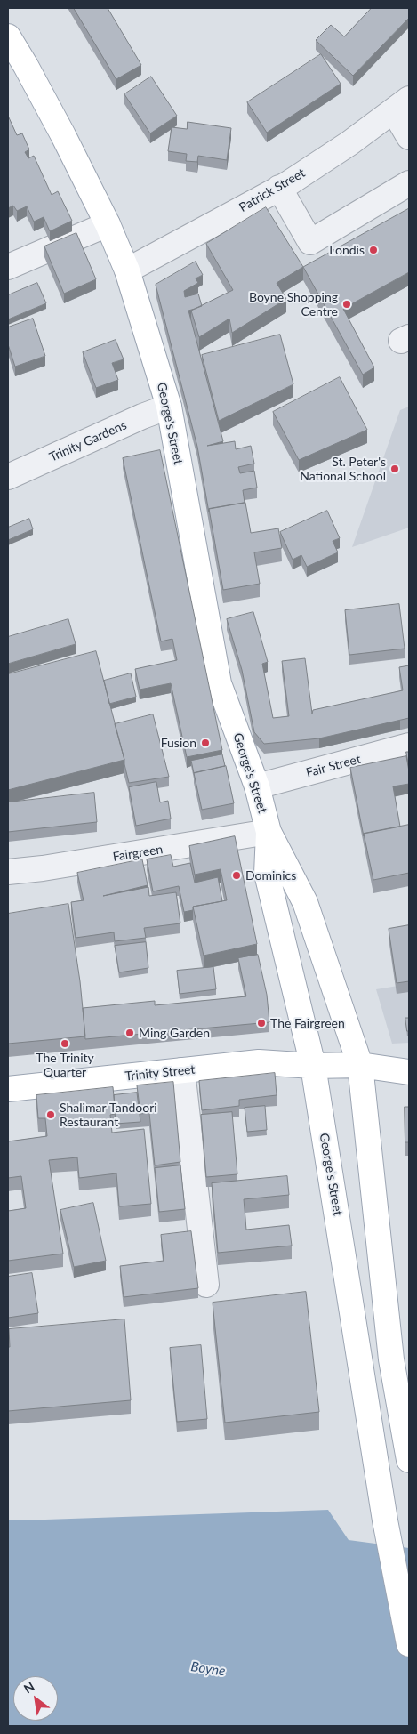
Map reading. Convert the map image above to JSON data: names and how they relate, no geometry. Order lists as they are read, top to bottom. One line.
{"streets":{"main road":["George's Street","Trinity Street"],"street":["Patrick Street","Trinity Gardens","Fair Street","Fairgreen"]},"crossings":[["Patrick Street","George's Street"],["George's Street","Trinity Gardens"],["George's Street","Fair Street"],["George's Street","Fairgreen"],["George's Street","Trinity Street"]],"water":["Boyne"],"places":["Londis","Boyne Shopping Centre","St. Peter's National School","Fusion","Dominics","The Fairgreen","Ming Garden","The Trinity Quarter","Shalimar Tandoori Restaurant"],"north":"top left"}
